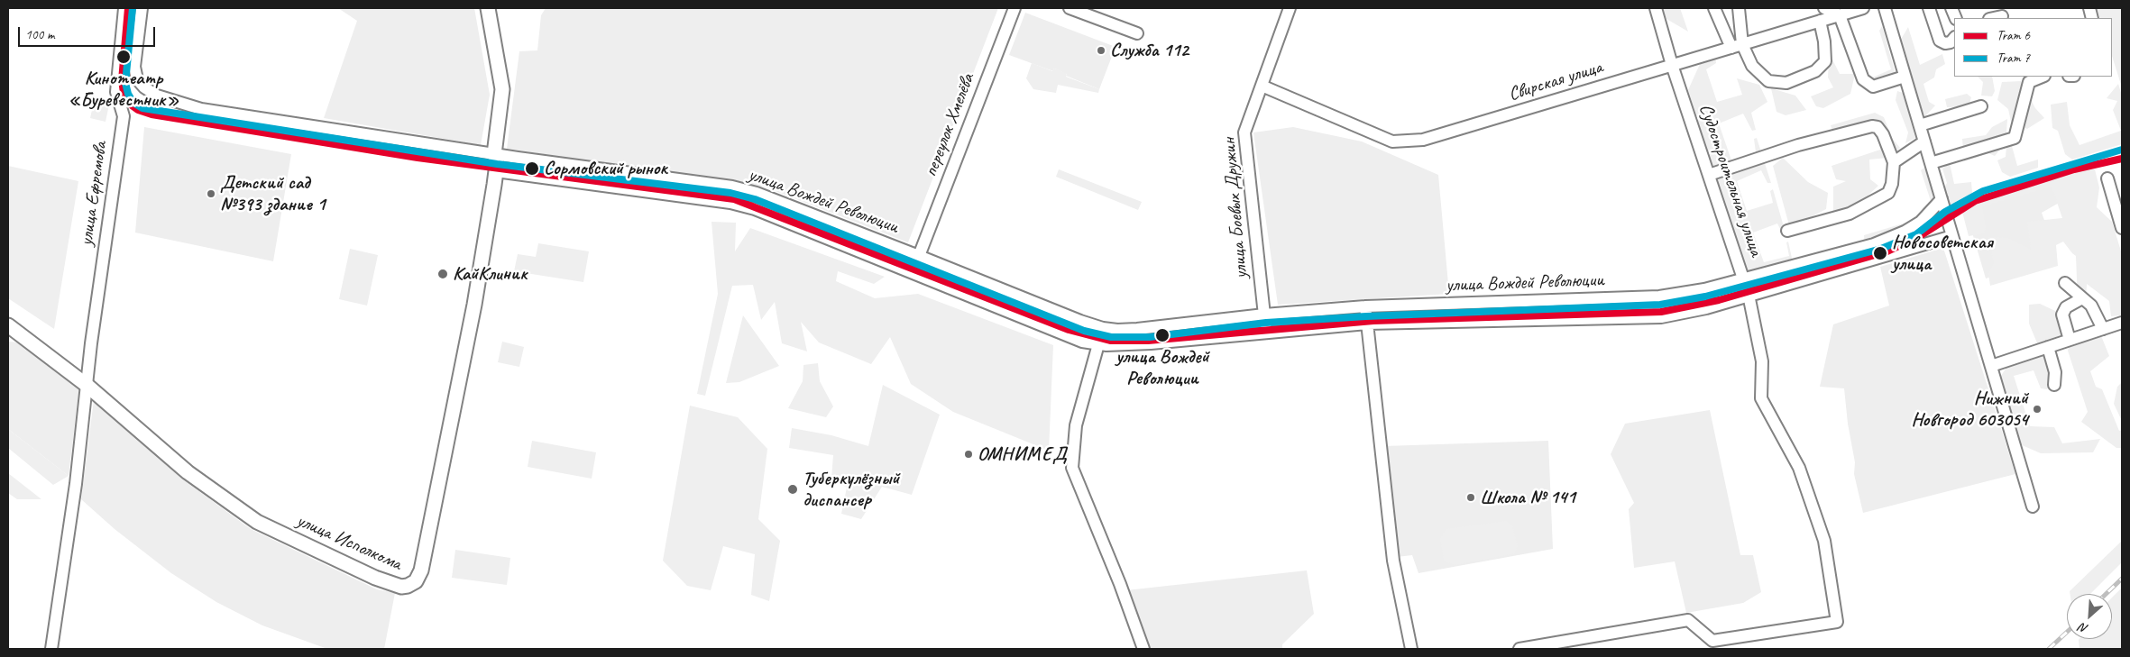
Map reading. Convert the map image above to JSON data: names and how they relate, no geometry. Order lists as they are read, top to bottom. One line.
{"streets":{"street":["Свирская улица","переулок Хмелёва","Судостроительная улица","улица Ефремова","улица Вождей Революции","улица Боевых Дружин","улица Исполкома"]},"crossings":[["Свирская улица","Судостроительная улица"],["Свирская улица","улица Боевых Дружин"],["переулок Хмелёва","улица Вождей Революции"],["Судостроительная улица","улица Вождей Революции"],["улица Ефремова","улица Исполкома"],["улица Вождей Революции","улица Боевых Дружин"],["улица Вождей Революции","улица Исполкома"]],"places":["Служба 112","Кинотеатр «Буревестник»","Сормовский рынок","Детский сад №393 здание 1","Новосоветская улица","КайКлиник","улица Вождей Революции","Нижний Новгород 603054","ОМНИМЕД","Туберкулёзный диспансер","Школа № 141"],"lines":["tram line 6","tram line 7"],"legend":["Tram 6","Tram 7"],"scale_bar":"100 m","north":"bottom left"}
